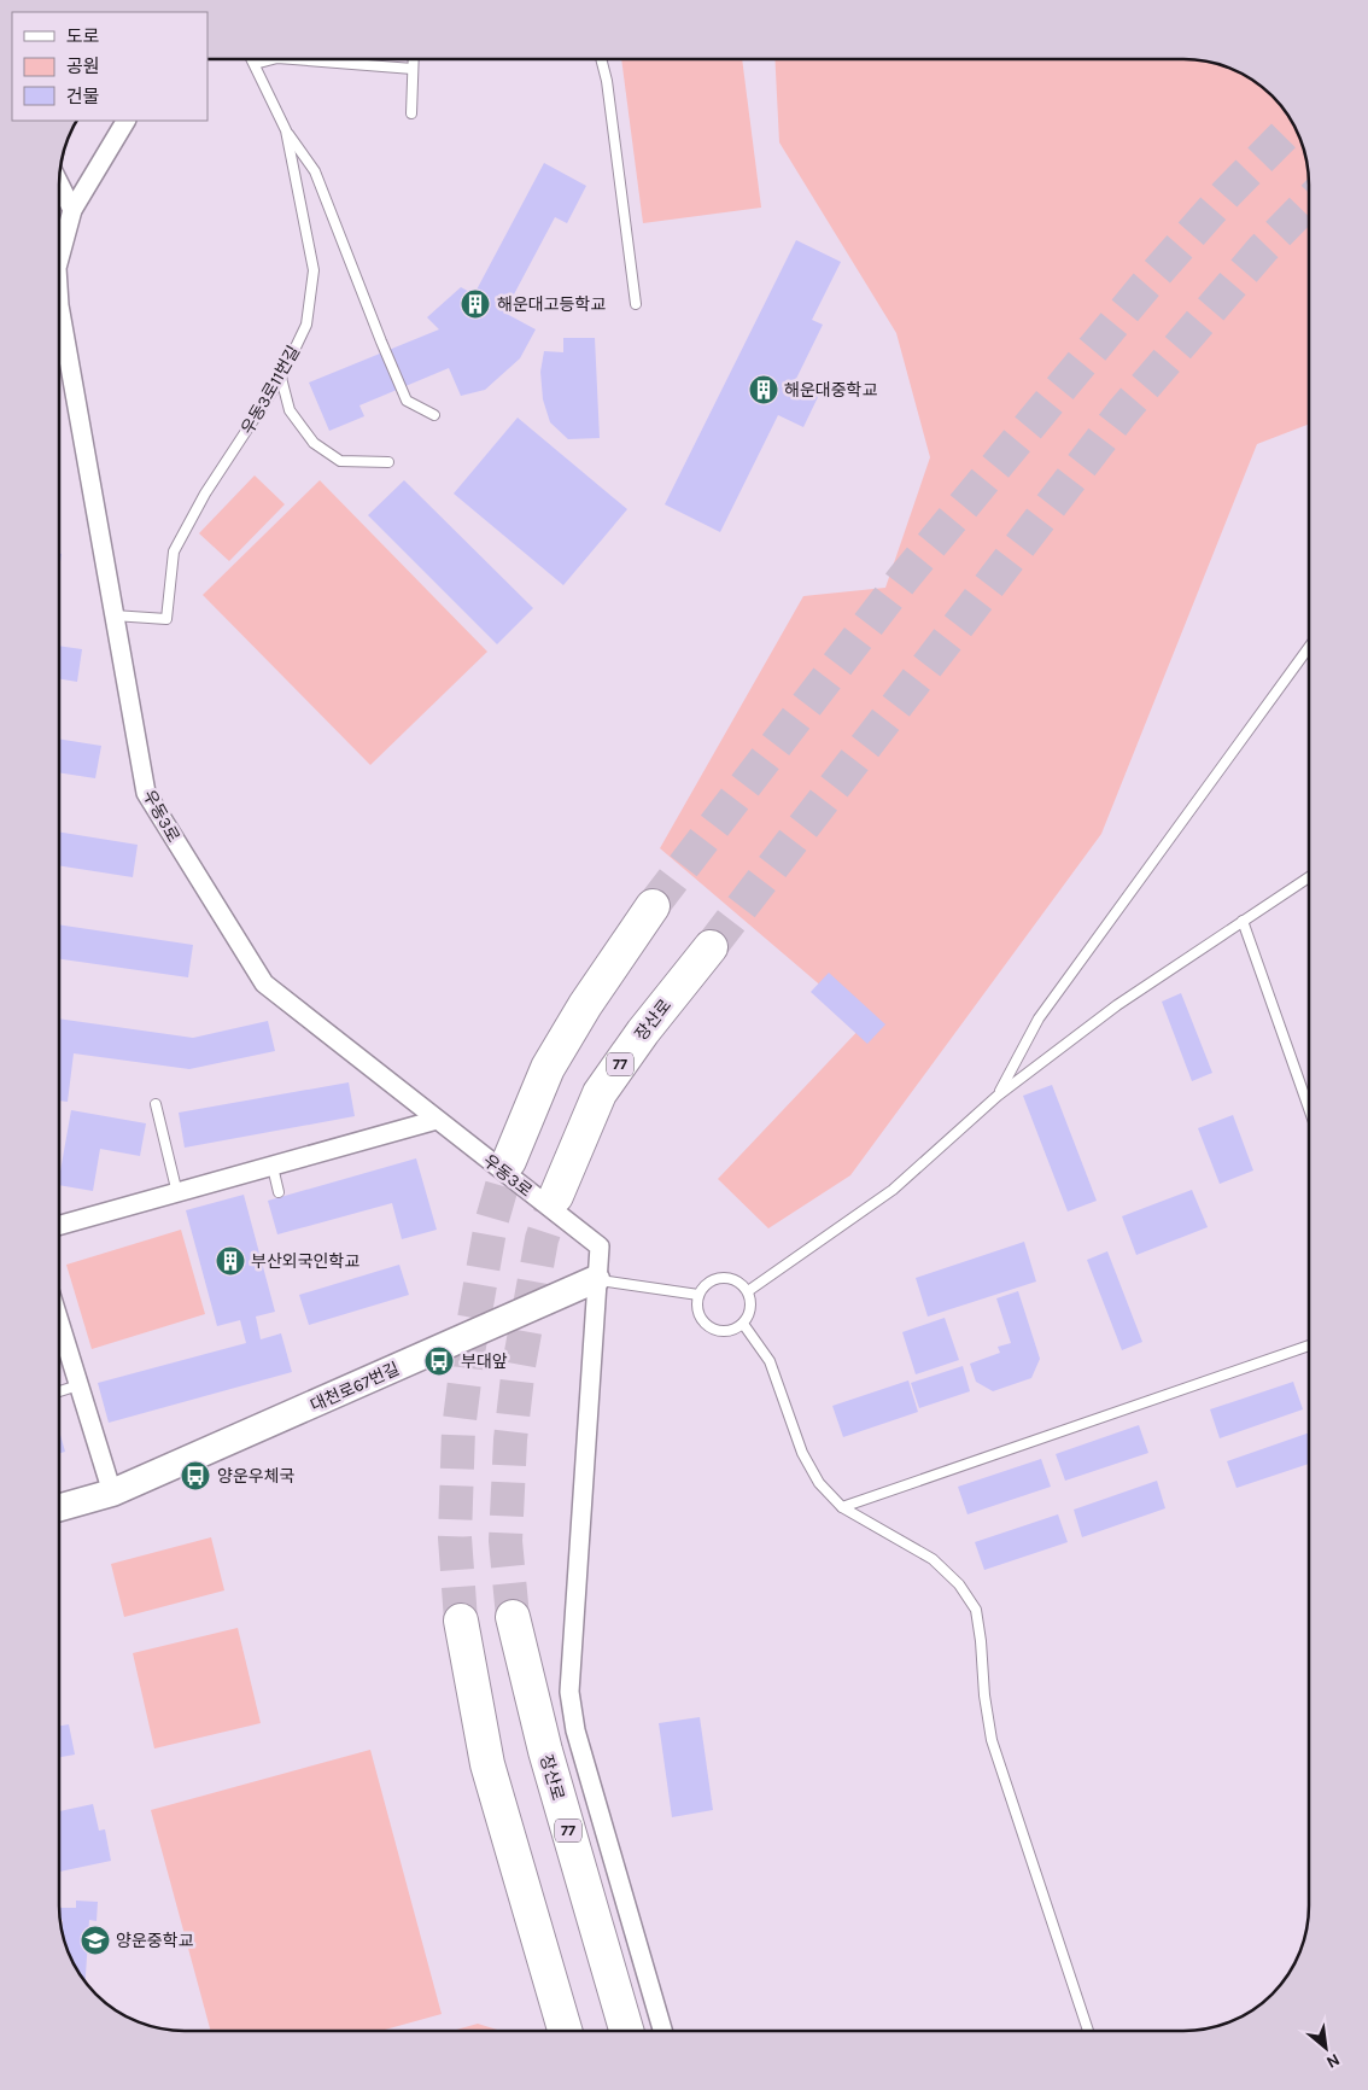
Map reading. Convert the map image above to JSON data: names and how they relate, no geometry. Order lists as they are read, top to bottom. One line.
{"streets":{"highway":["장산로","77"],"street":["우동3로","대천로67번길"],"lane":["우동3로11번길"]},"crossings":[["우동3로11번길","우동3로"],["우동3로","대천로67번길"]],"places":{"building":["해운대고등학교","해운대중학교","부산외국인학교"],"bus stop":["부대앞","양운우체국"],"school or university":["양운중학교"]},"legend":["도로","공원","건물"],"north":"bottom right"}
